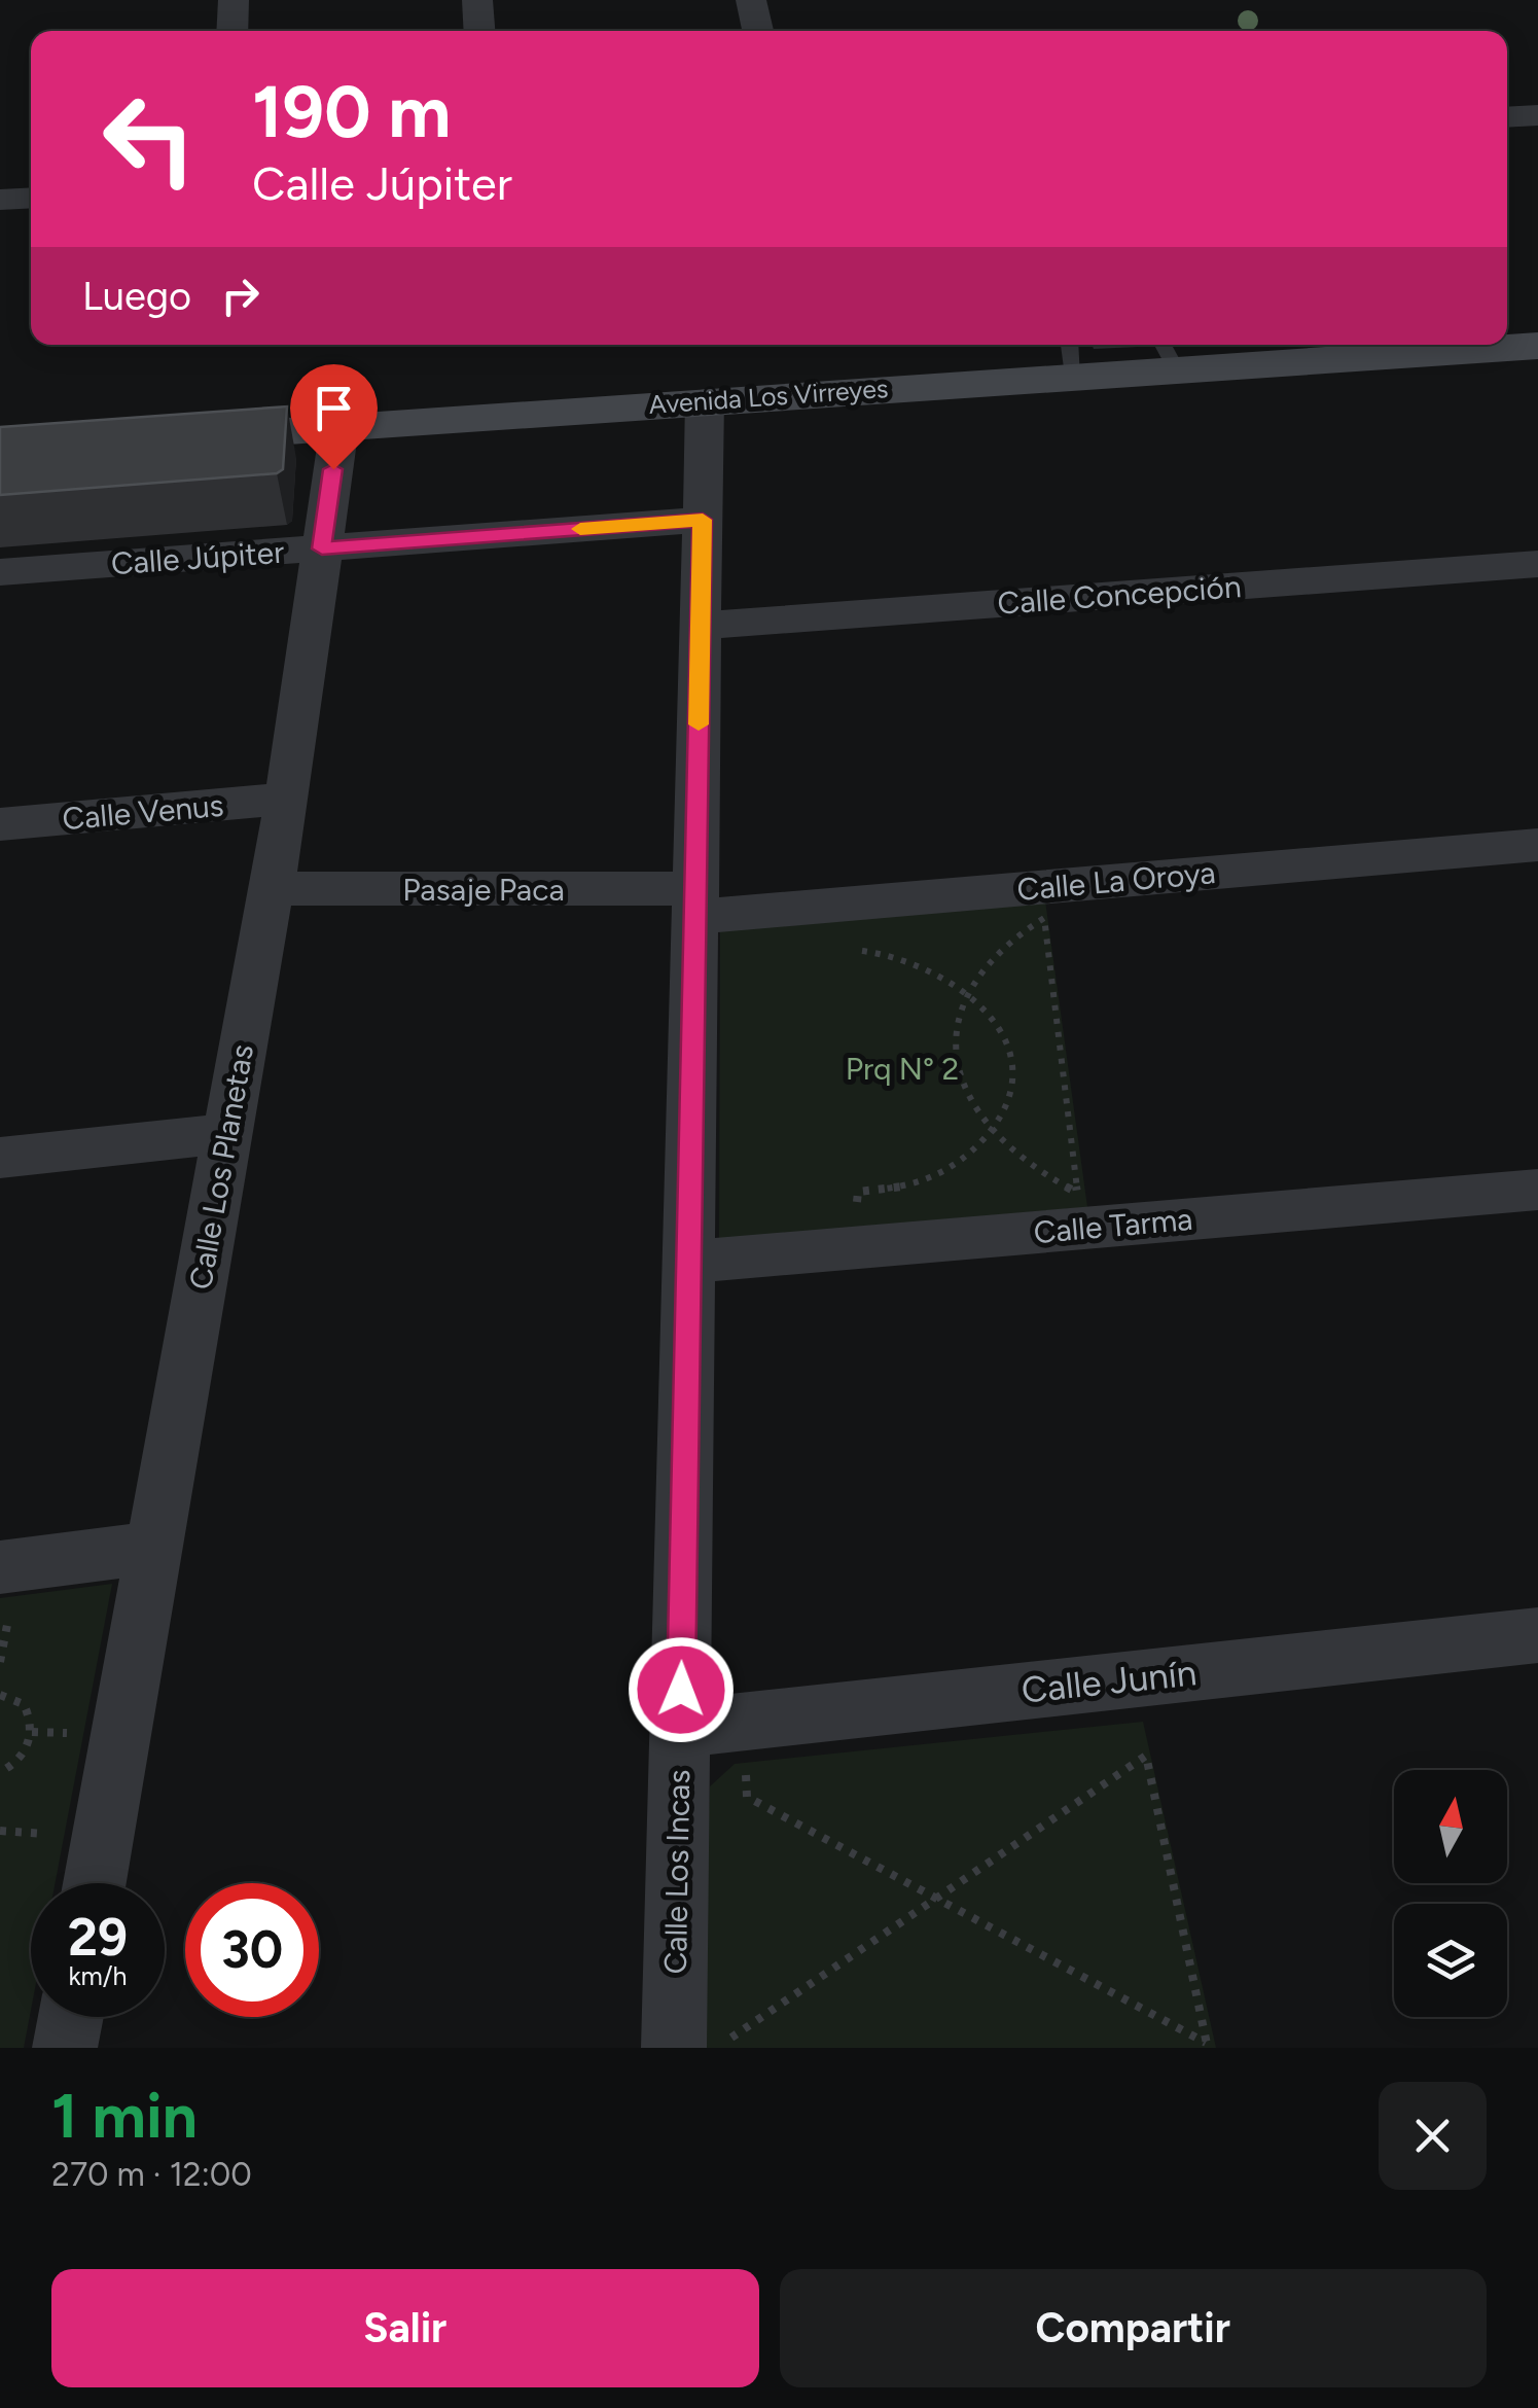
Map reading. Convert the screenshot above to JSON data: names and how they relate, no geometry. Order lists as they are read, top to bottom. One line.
{"streets":{"street":["Avenida Los Virreyes","Calle Júpiter","Calle Concepción","Calle Venus","Calle La Oroya","Pasaje Paca","Calle Los Planetas","Calle Tarma","Calle Junín","Calle Los Incas"]},"crossings":[["Avenida Los Virreyes","Calle Los Planetas"],["Avenida Los Virreyes","Calle Los Incas"],["Calle Júpiter","Calle Los Planetas"],["Calle Júpiter","Calle Los Incas"],["Calle Concepción","Calle Los Incas"],["Calle Venus","Calle Los Planetas"],["Calle La Oroya","Pasaje Paca"],["Calle La Oroya","Calle Los Incas"],["Pasaje Paca","Calle Los Planetas"],["Pasaje Paca","Calle Los Incas"],["Calle Tarma","Calle Los Incas"],["Calle Junín","Calle Los Incas"]],"parks":["Prq N° 2"],"north":"top","page":{"turn":["190 m","Calle Júpiter"],"then":"Luego","speed":"29 km/h","limit":"30","heading":["1 min","270 m · 12:00"],"buttons":["Salir","Compartir"]}}
